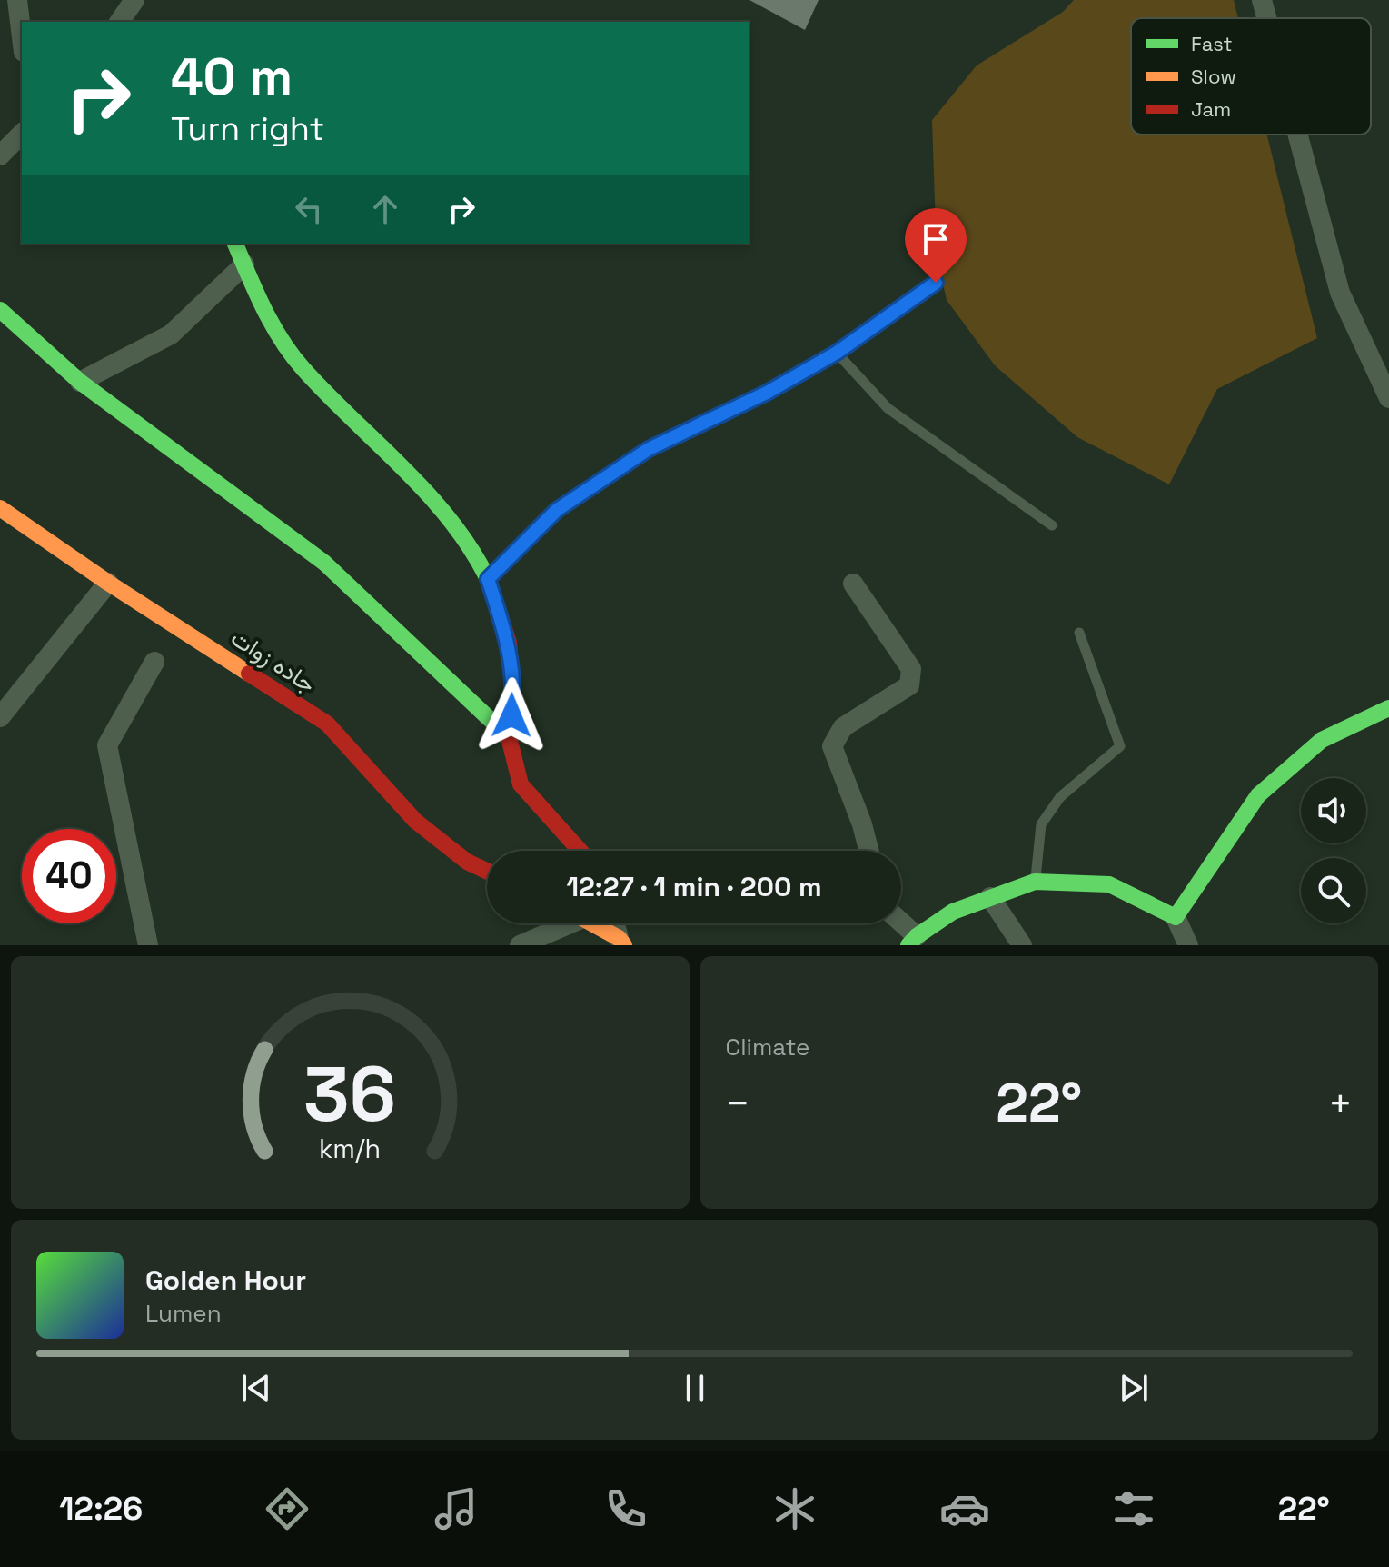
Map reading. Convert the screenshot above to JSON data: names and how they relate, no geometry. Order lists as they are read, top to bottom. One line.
{"streets":{"street":["جاده زوات"]},"legend":["Fast","Slow","Jam"],"page":{"turn":["40 m","Turn right"],"limit":"40","trip":"12:27 · 1 min · 200 m","tile":"Climate","heat":["−","22°","+"],"song":["Golden Hour","Lumen"],"tabs":["12:26","22°"],"gauge":["36","km/h"]}}
